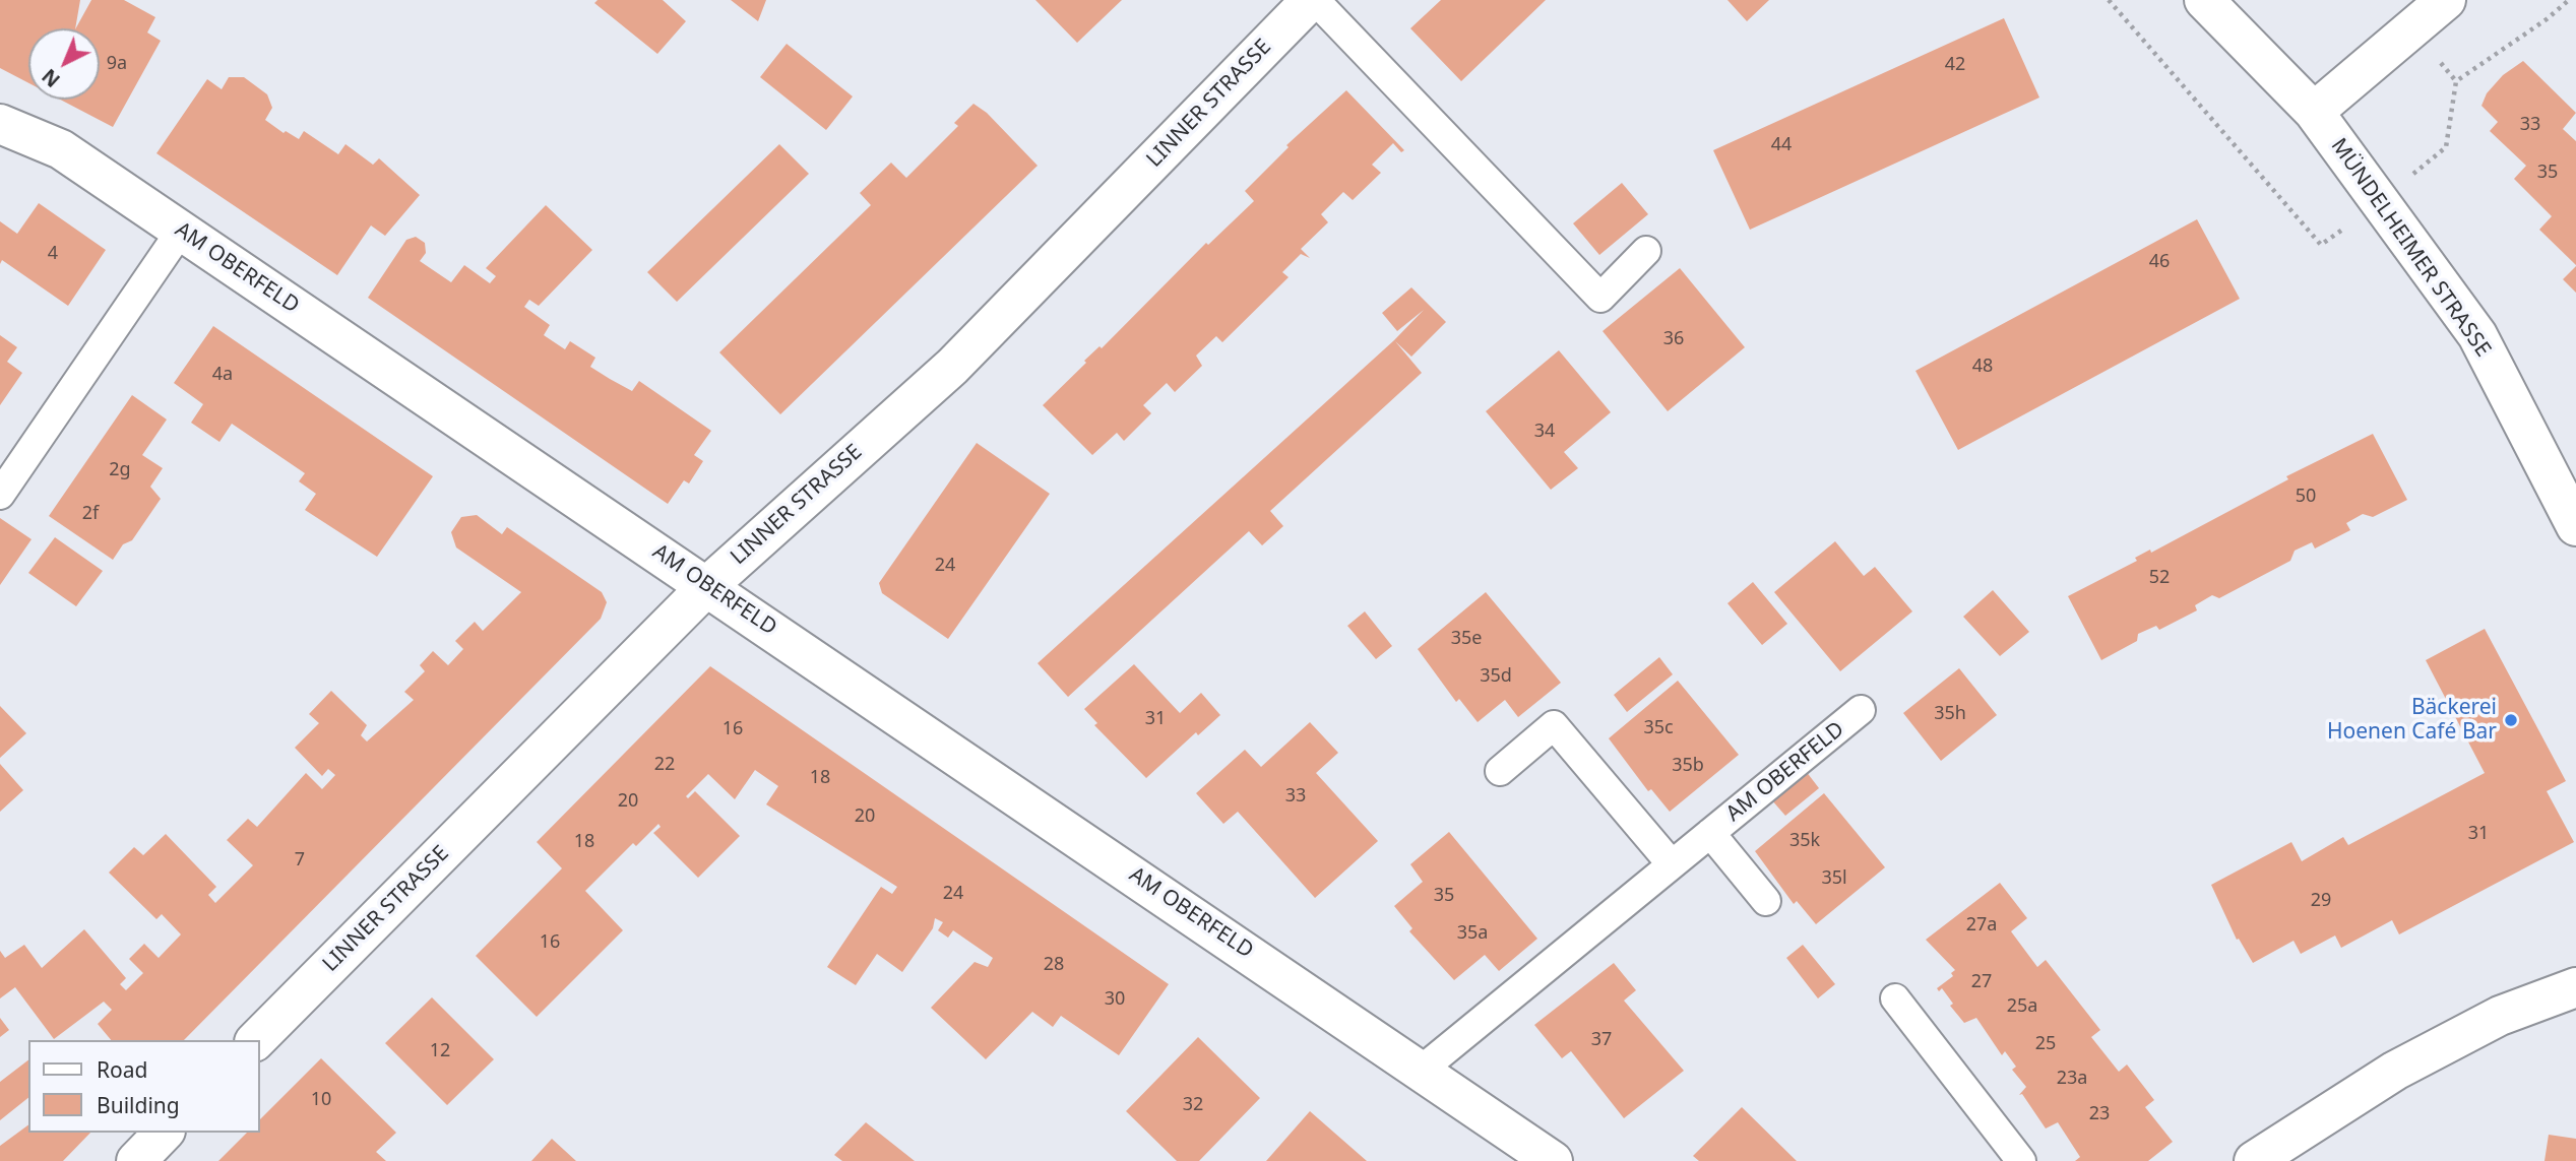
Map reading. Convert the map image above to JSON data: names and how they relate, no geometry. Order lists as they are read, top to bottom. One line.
{"streets":{"street":["LINNER STRASSE","MÜNDELHEIMER STRASSE","AM OBERFELD"]},"crossings":[["LINNER STRASSE","AM OBERFELD"]],"places":["Bäckerei Hoenen Café Bar"],"house_numbers":["9a","42","33","44","35","4","46","36","48","4a","34","2g","50","2f","24","52","35e","35d","35h","31","35c","16","22","35b","18","33","20","20","31","35k","18","7","35l","24","35","29","27a","35a","16","28","27","30","25a","37","25","12","23a","10","32","23"],"legend":["Road","Building"],"north":"bottom left"}
